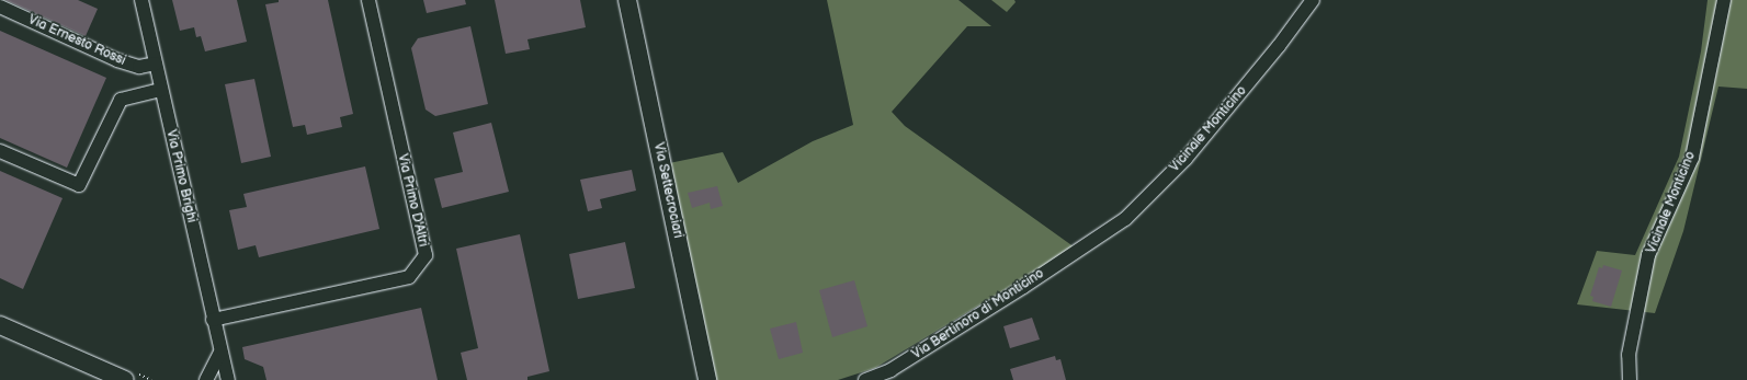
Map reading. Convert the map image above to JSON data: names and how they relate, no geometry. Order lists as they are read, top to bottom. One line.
{"streets":{"main road":["Via Settecrociari"],"street":["Via Ernesto Rossi","Vicinale Monticino","Via Primo Brighi","Via Primo D'Altri","Via Bertinoro di Monticino"]},"crossings":[["Via Ernesto Rossi","Via Primo Brighi"],["Vicinale Monticino","Via Bertinoro di Monticino"],["Via Primo Brighi","Via Primo D'Altri"]]}
